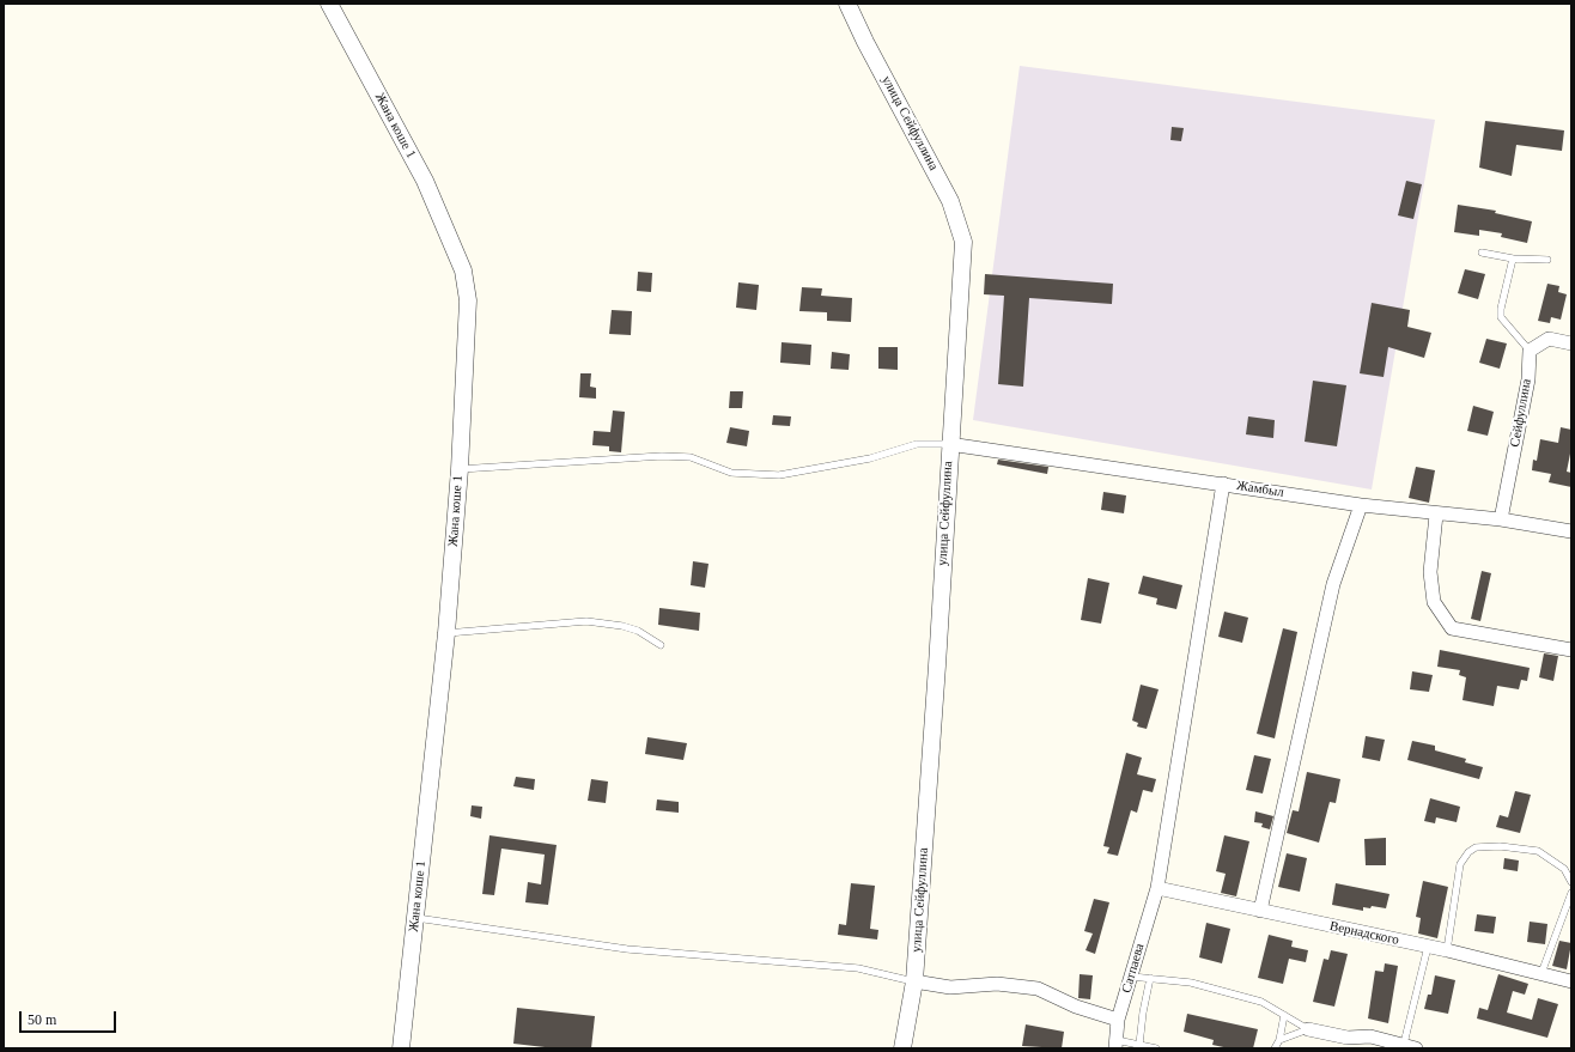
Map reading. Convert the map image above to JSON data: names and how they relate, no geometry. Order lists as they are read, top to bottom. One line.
{"streets":{"street":["улица Сейфуллина","Жана коше 1","Сейфуллина","Жамбыл","Вернадского","Сатпаева"]},"crossings":[["улица Сейфуллина","Жамбыл"],["Сейфуллина","Жамбыл"],["Жамбыл","Сатпаева"],["Вернадского","Сатпаева"]],"scale_bar":"50 m"}
